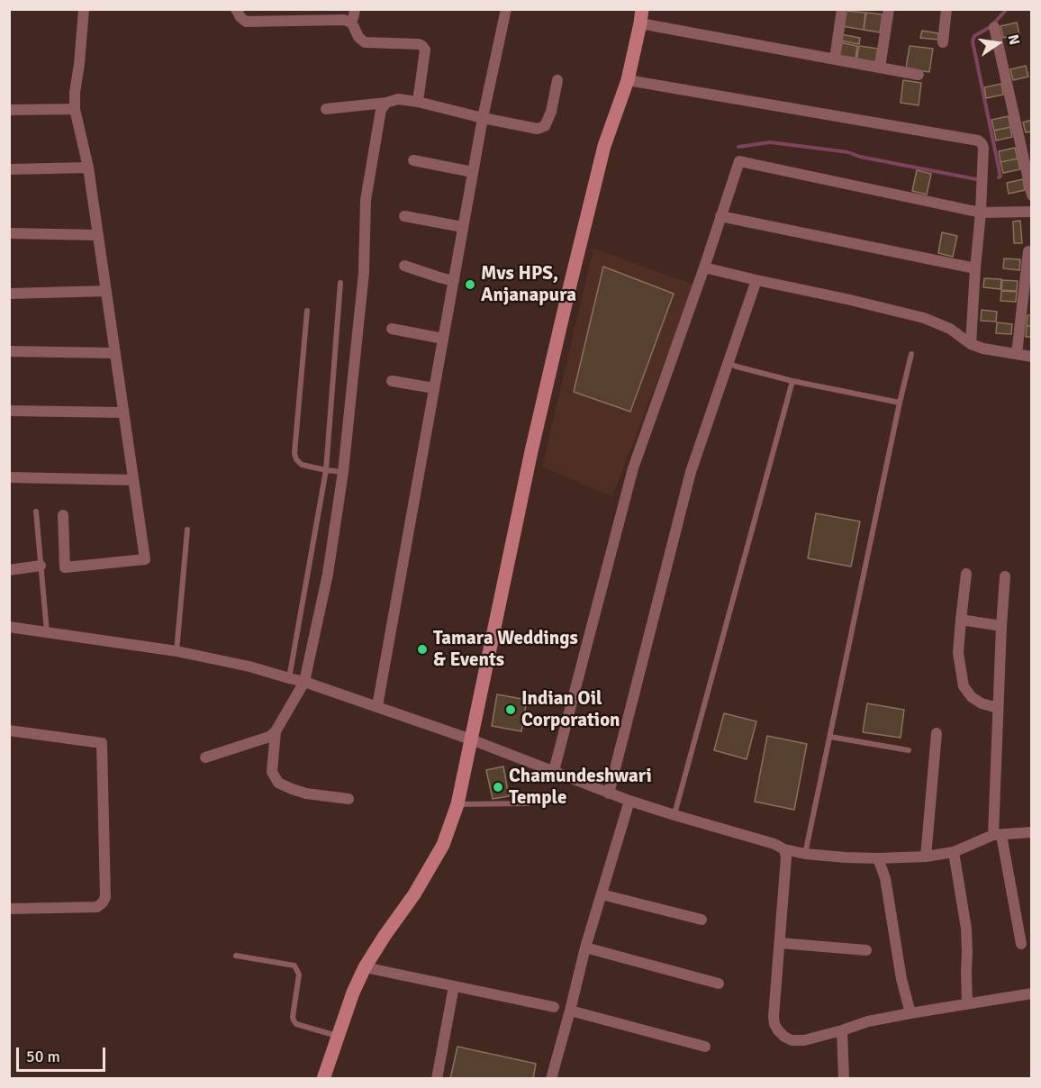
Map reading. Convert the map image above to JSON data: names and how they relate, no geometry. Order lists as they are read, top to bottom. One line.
{"places":["Mvs HPS, Anjanapura","Tamara Weddings & Events","Indian Oil Corporation","Chamundeshwari Temple"],"scale_bar":"50 m","north":"right"}
